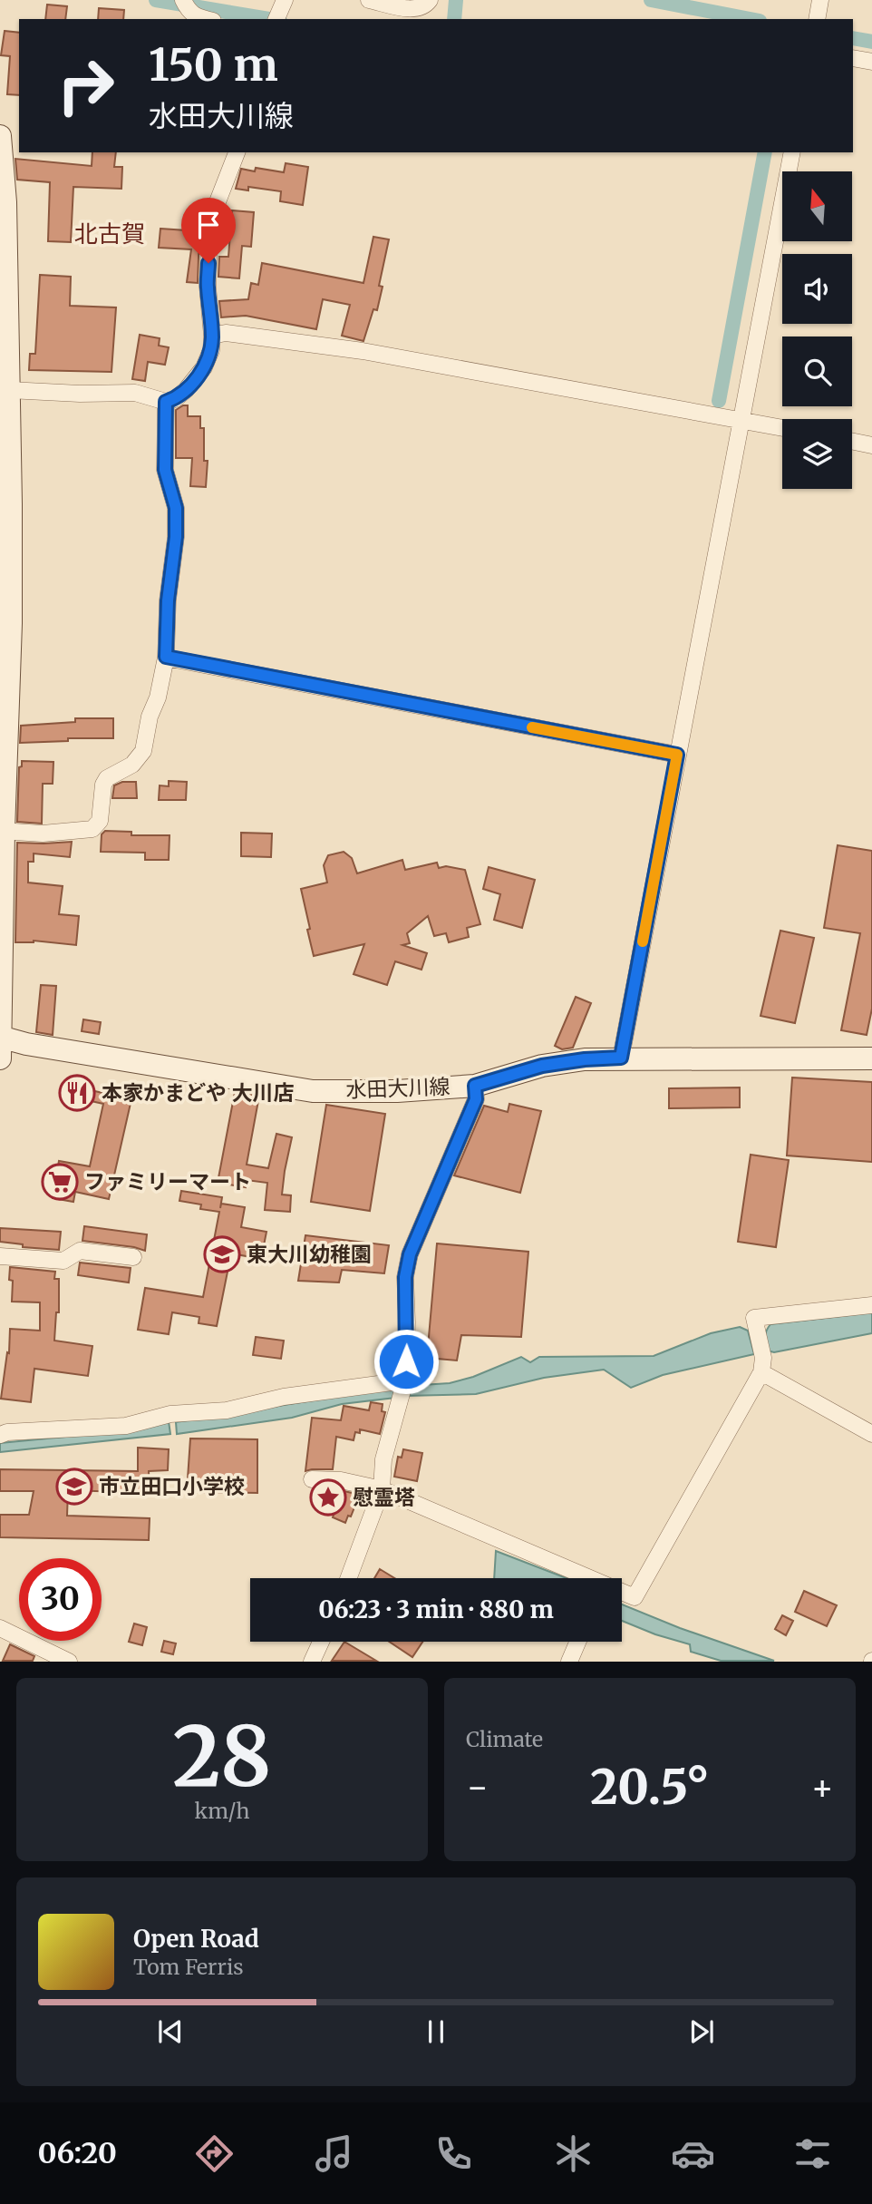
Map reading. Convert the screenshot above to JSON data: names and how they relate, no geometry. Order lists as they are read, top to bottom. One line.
{"streets":{"main road":["水田大川線"]},"districts":["北古賀"],"places":{"restaurant":["本家かまどや 大川店"],"supermarket":["ファミリーマート"],"school or university":["東大川幼稚園","市立田口小学校"],"place":["慰霊塔"]},"north":"top","page":{"turn":["150 m","水田大川線"],"limit":"30","trip":"06:23 · 3 min · 880 m","tile":[["28","km/h"],"Climate"],"heat":["−","20.5°","+"],"song":["Open Road","Tom Ferris"],"tabs":"06:20"}}
